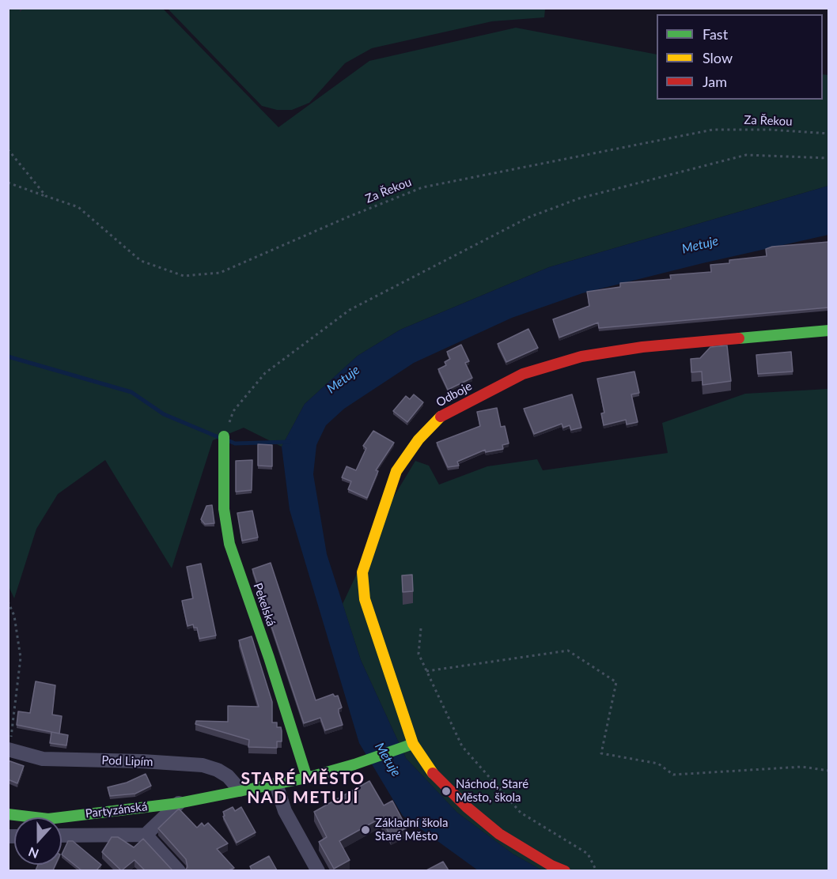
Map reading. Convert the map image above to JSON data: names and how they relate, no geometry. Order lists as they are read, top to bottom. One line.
{"streets":{"street":["Odboje","Pekelská","Pod Lipím","Partyzánská"],"path":["Za Řekou"]},"districts":["STARÉ MĚSTO NAD METUJÍ"],"water":["Metuje"],"places":["Náchod, Staré Město, škola","Základní škola Staré Město"],"legend":["Fast","Slow","Jam"],"north":"bottom"}
